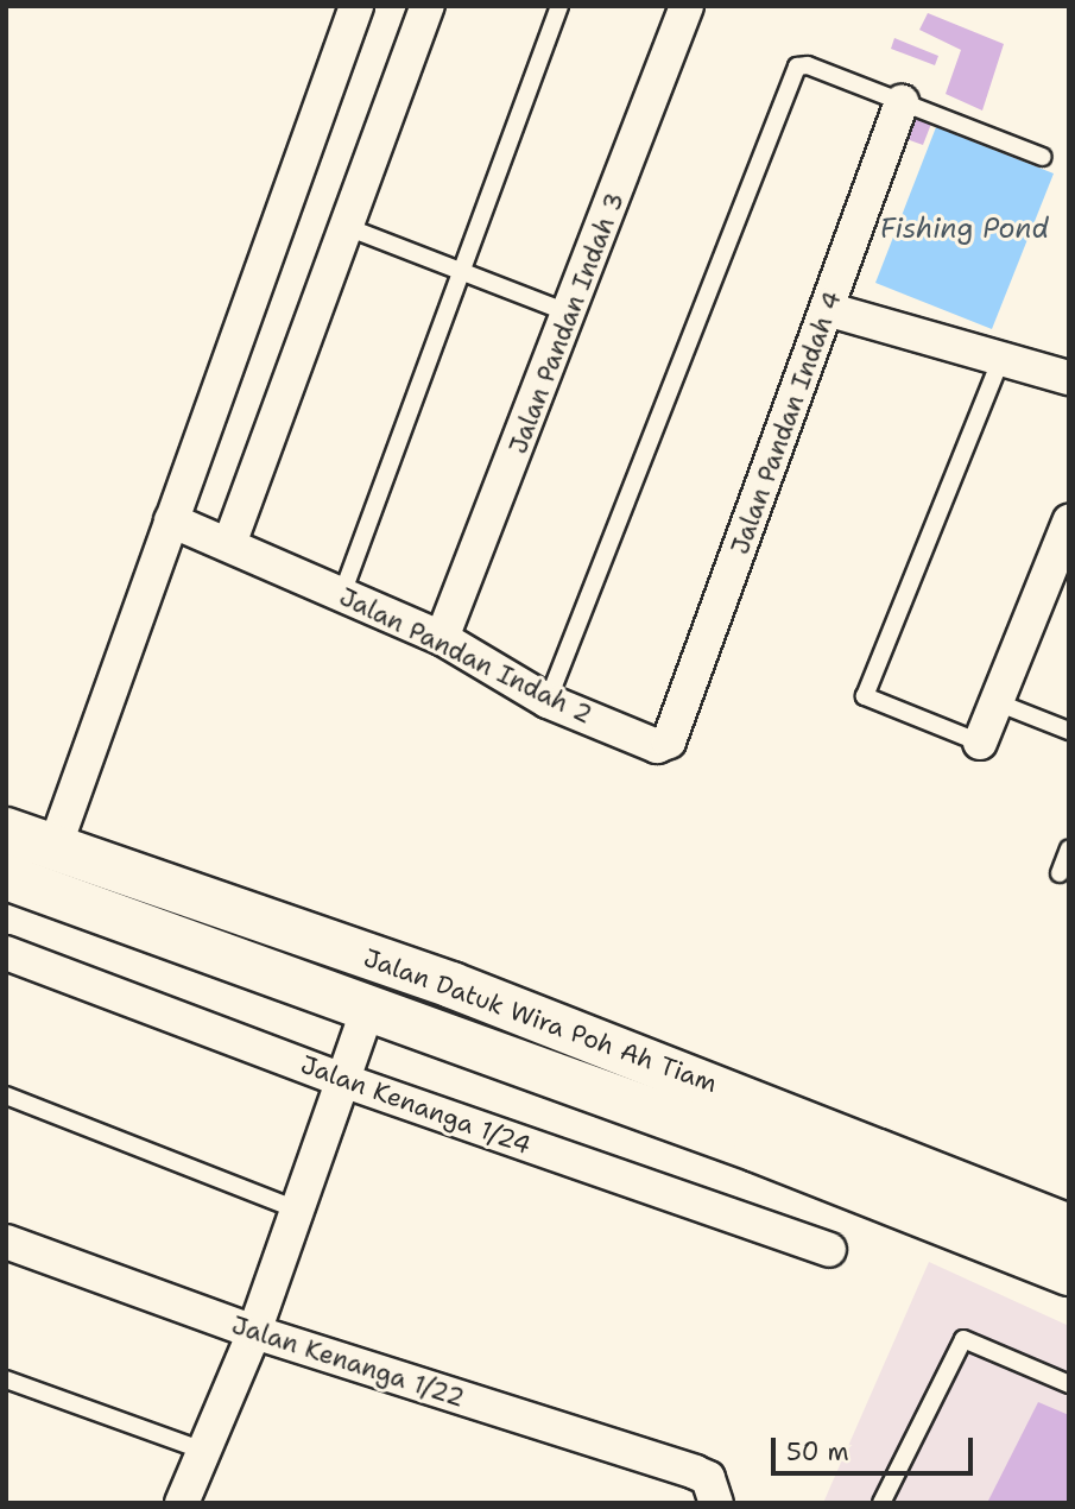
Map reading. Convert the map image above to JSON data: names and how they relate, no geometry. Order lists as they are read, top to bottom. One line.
{"streets":{"street":["Jalan Pandan Indah 3","Jalan Pandan Indah 4","Jalan Pandan Indah 2","Jalan Datuk Wira Poh Ah Tiam","Jalan Kenanga 1/24","Jalan Kenanga 1/22"]},"crossings":[["Jalan Pandan Indah 3","Jalan Pandan Indah 2"],["Jalan Pandan Indah 4","Jalan Pandan Indah 2"]],"water":["Fishing Pond"],"scale_bar":"50 m"}
